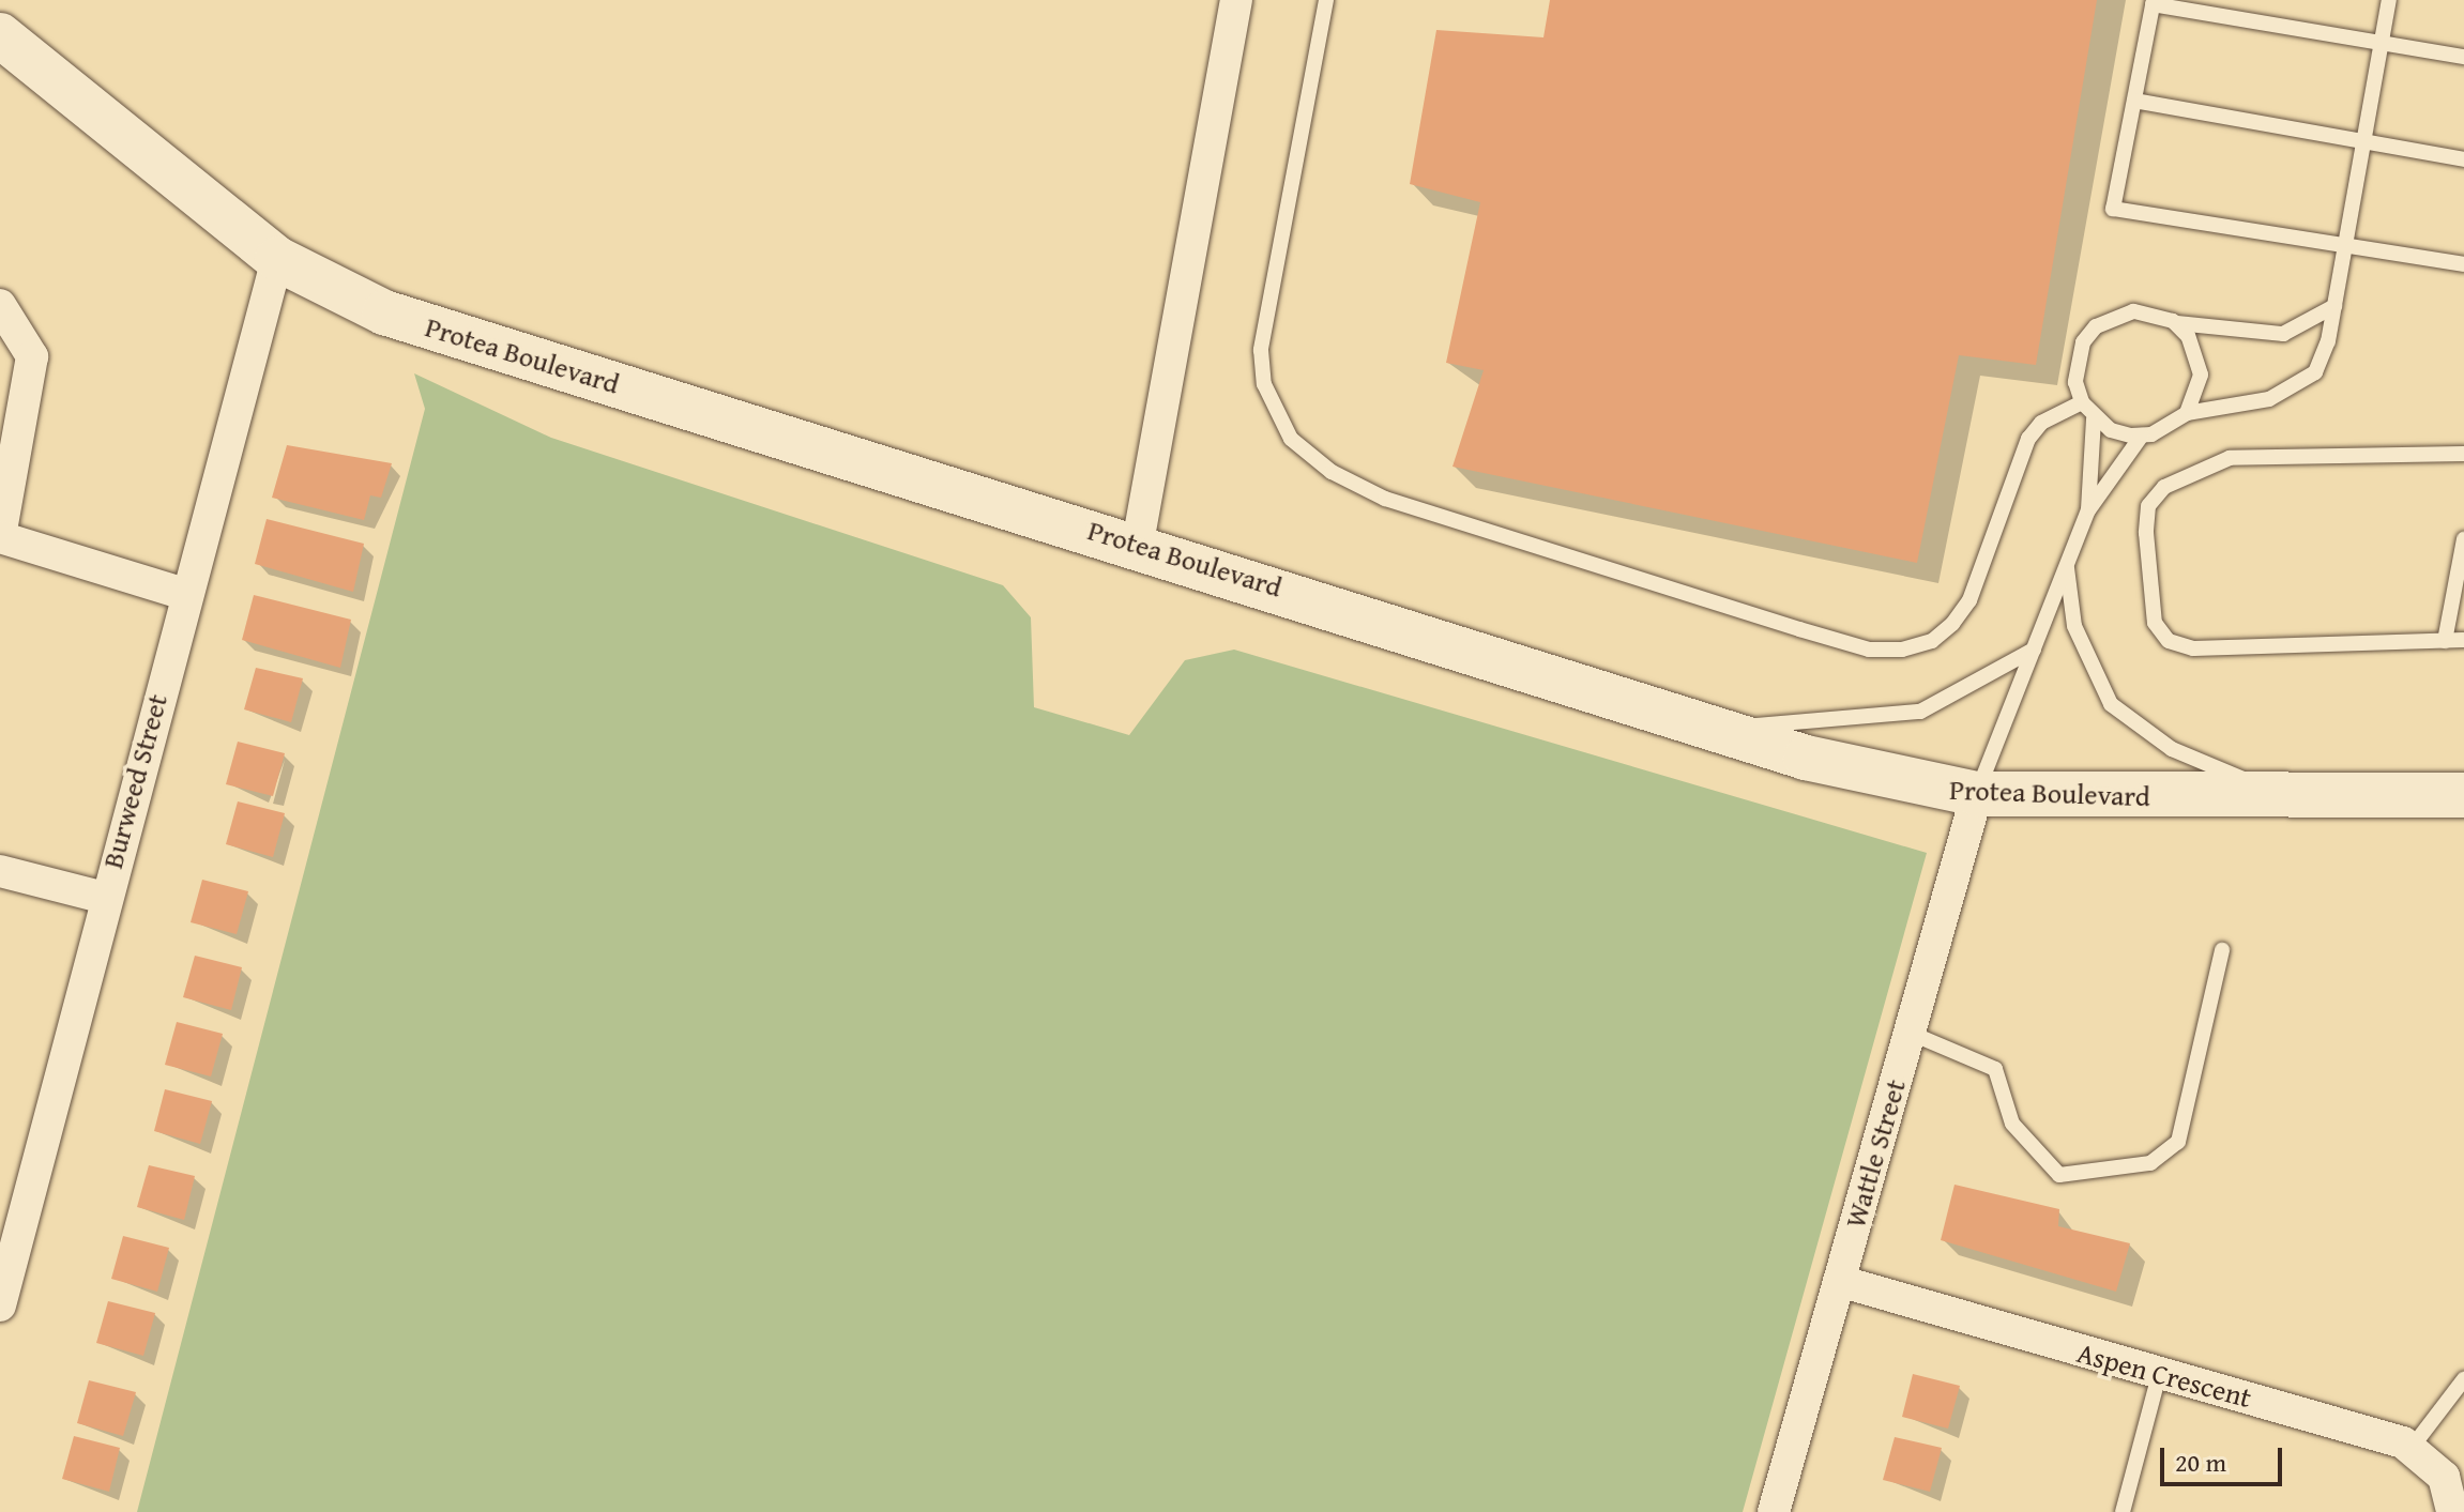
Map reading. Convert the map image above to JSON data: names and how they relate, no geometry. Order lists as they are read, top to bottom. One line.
{"streets":{"street":["Protea Boulevard","Burweed Street","Wattle Street","Aspen Crescent"]},"crossings":[["Protea Boulevard","Burweed Street"],["Protea Boulevard","Wattle Street"],["Wattle Street","Aspen Crescent"]],"scale_bar":"20 m"}
